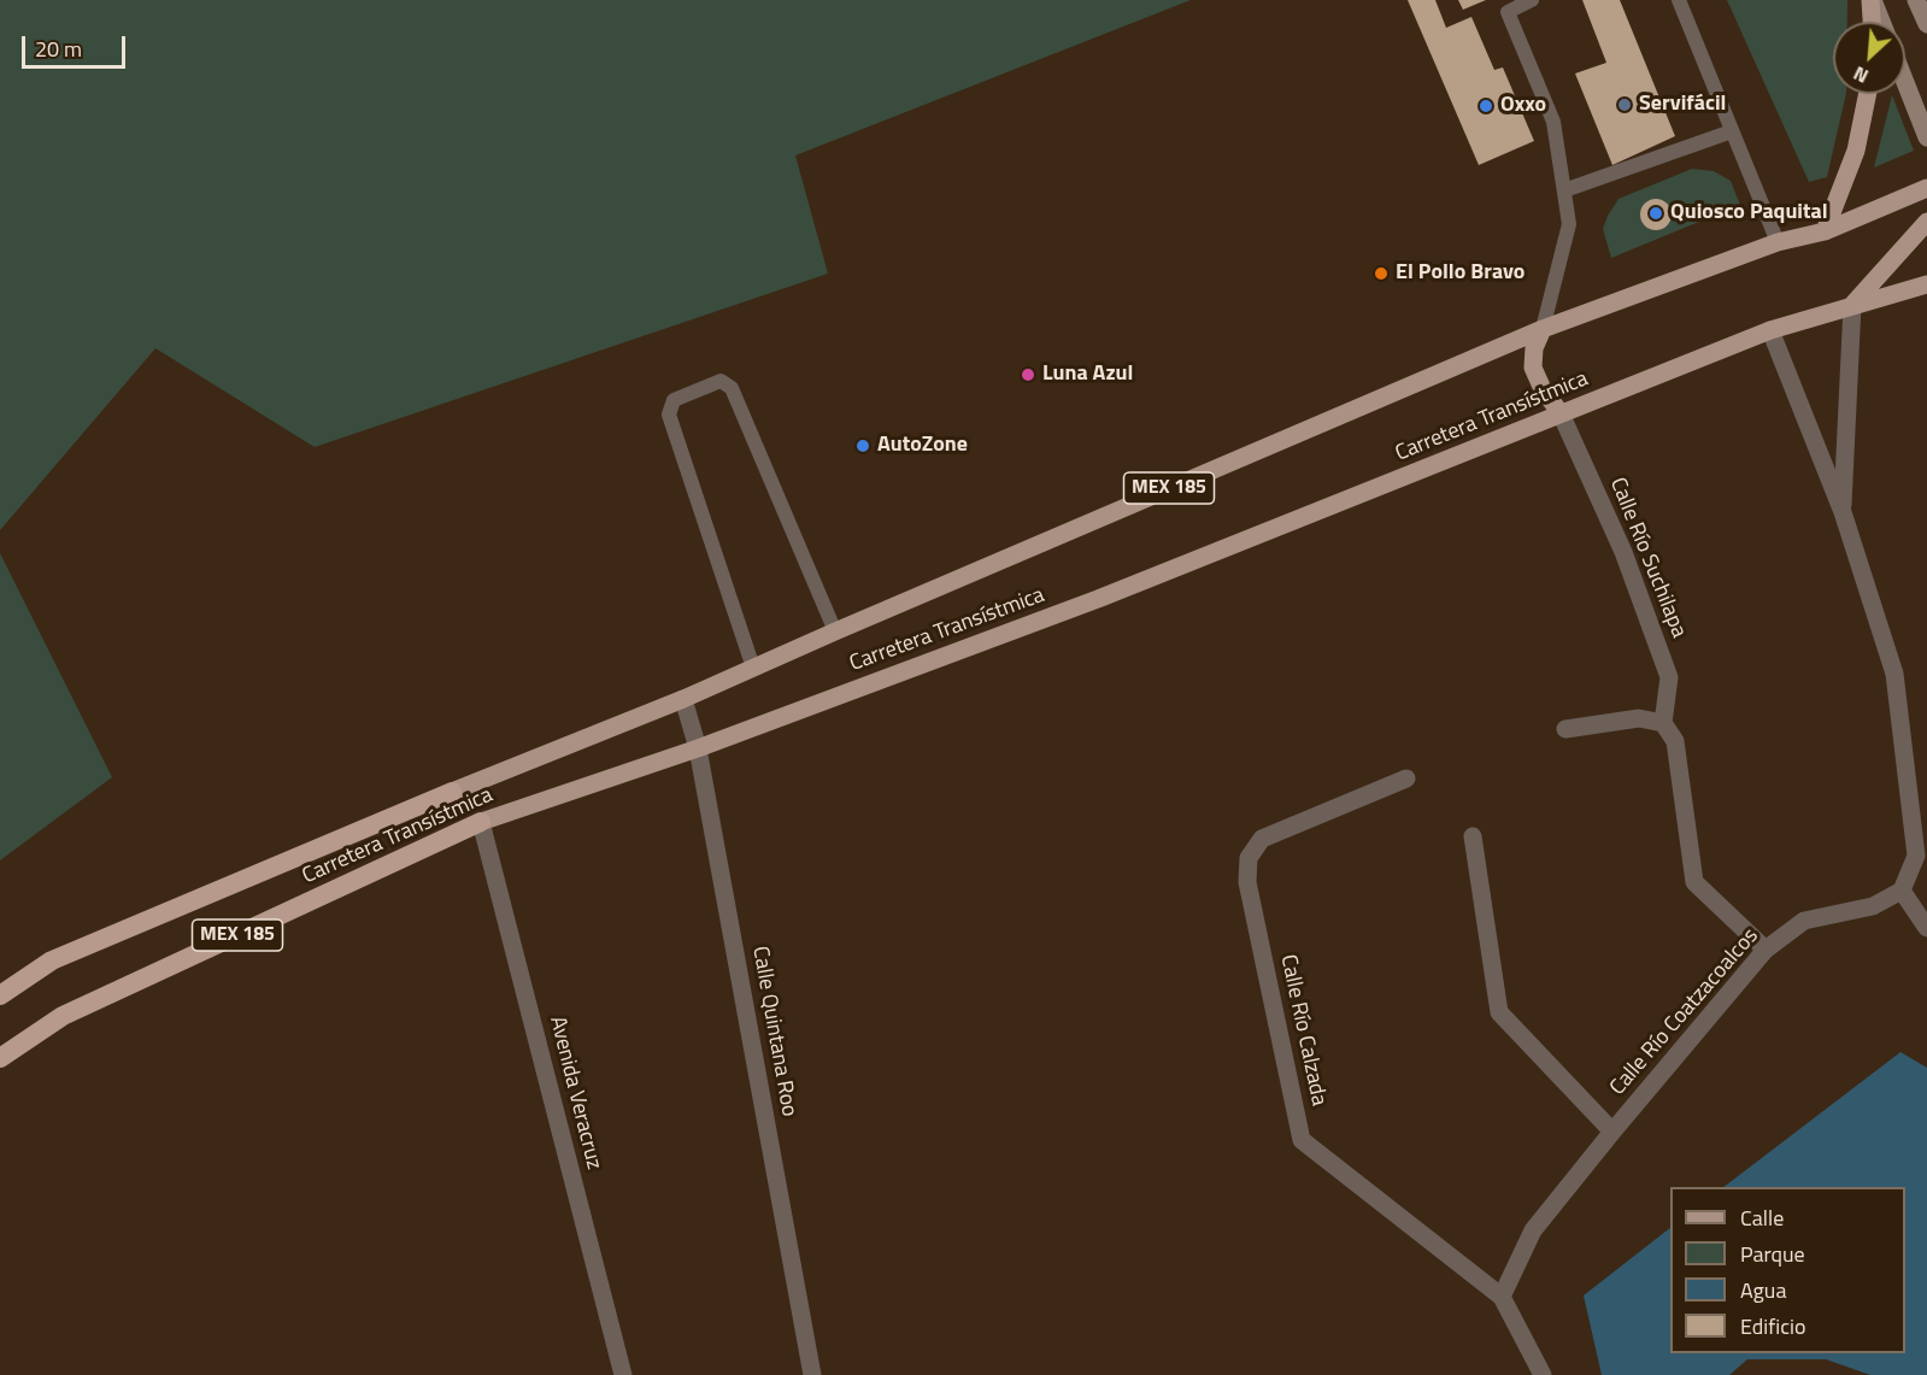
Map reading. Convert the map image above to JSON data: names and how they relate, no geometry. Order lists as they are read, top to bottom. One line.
{"streets":{"highway":["Carretera Transístmica","MEX 185"],"street":["Calle Río Suchilapa","Calle Río Coatzacoalcos","Calle Río Calzada","Calle Quintana Roo","Avenida Veracruz"]},"crossings":[["Carretera Transístmica","Calle Río Suchilapa"],["Carretera Transístmica","Calle Quintana Roo"],["Carretera Transístmica","Avenida Veracruz"],["Calle Río Coatzacoalcos","Calle Río Calzada"]],"places":["Servifácil","Oxxo","Quiosco Paquital","El Pollo Bravo","Luna Azul","AutoZone"],"legend":["Calle","Parque","Agua","Edificio"],"scale_bar":"20 m","north":"bottom left"}
